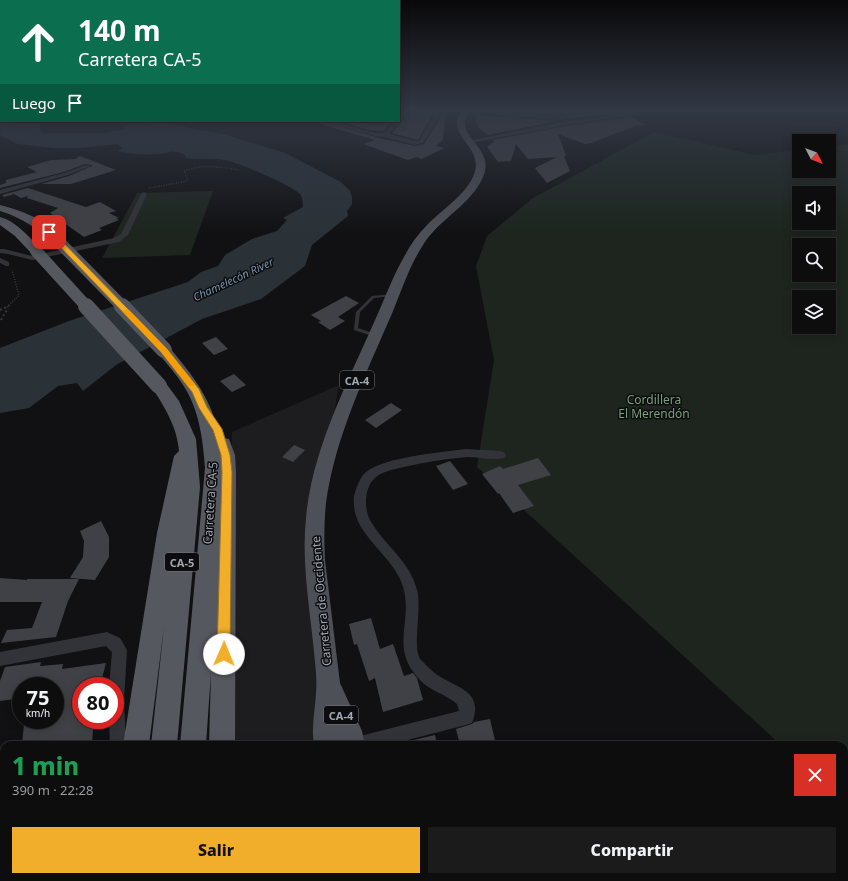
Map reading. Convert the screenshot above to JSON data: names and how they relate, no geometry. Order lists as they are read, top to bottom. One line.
{"streets":{"highway":["Carretera CA-5","CA-5"],"main road":["CA-4","Carretera de Occidente"]},"water":["Chamelecón River"],"parks":["Cordillera El Merendón"],"north":"bottom right","page":{"turn":["140 m","Carretera CA-5"],"then":"Luego","speed":"75 km/h","limit":"80","heading":["1 min","390 m · 22:28"],"buttons":["Salir","Compartir"]}}
